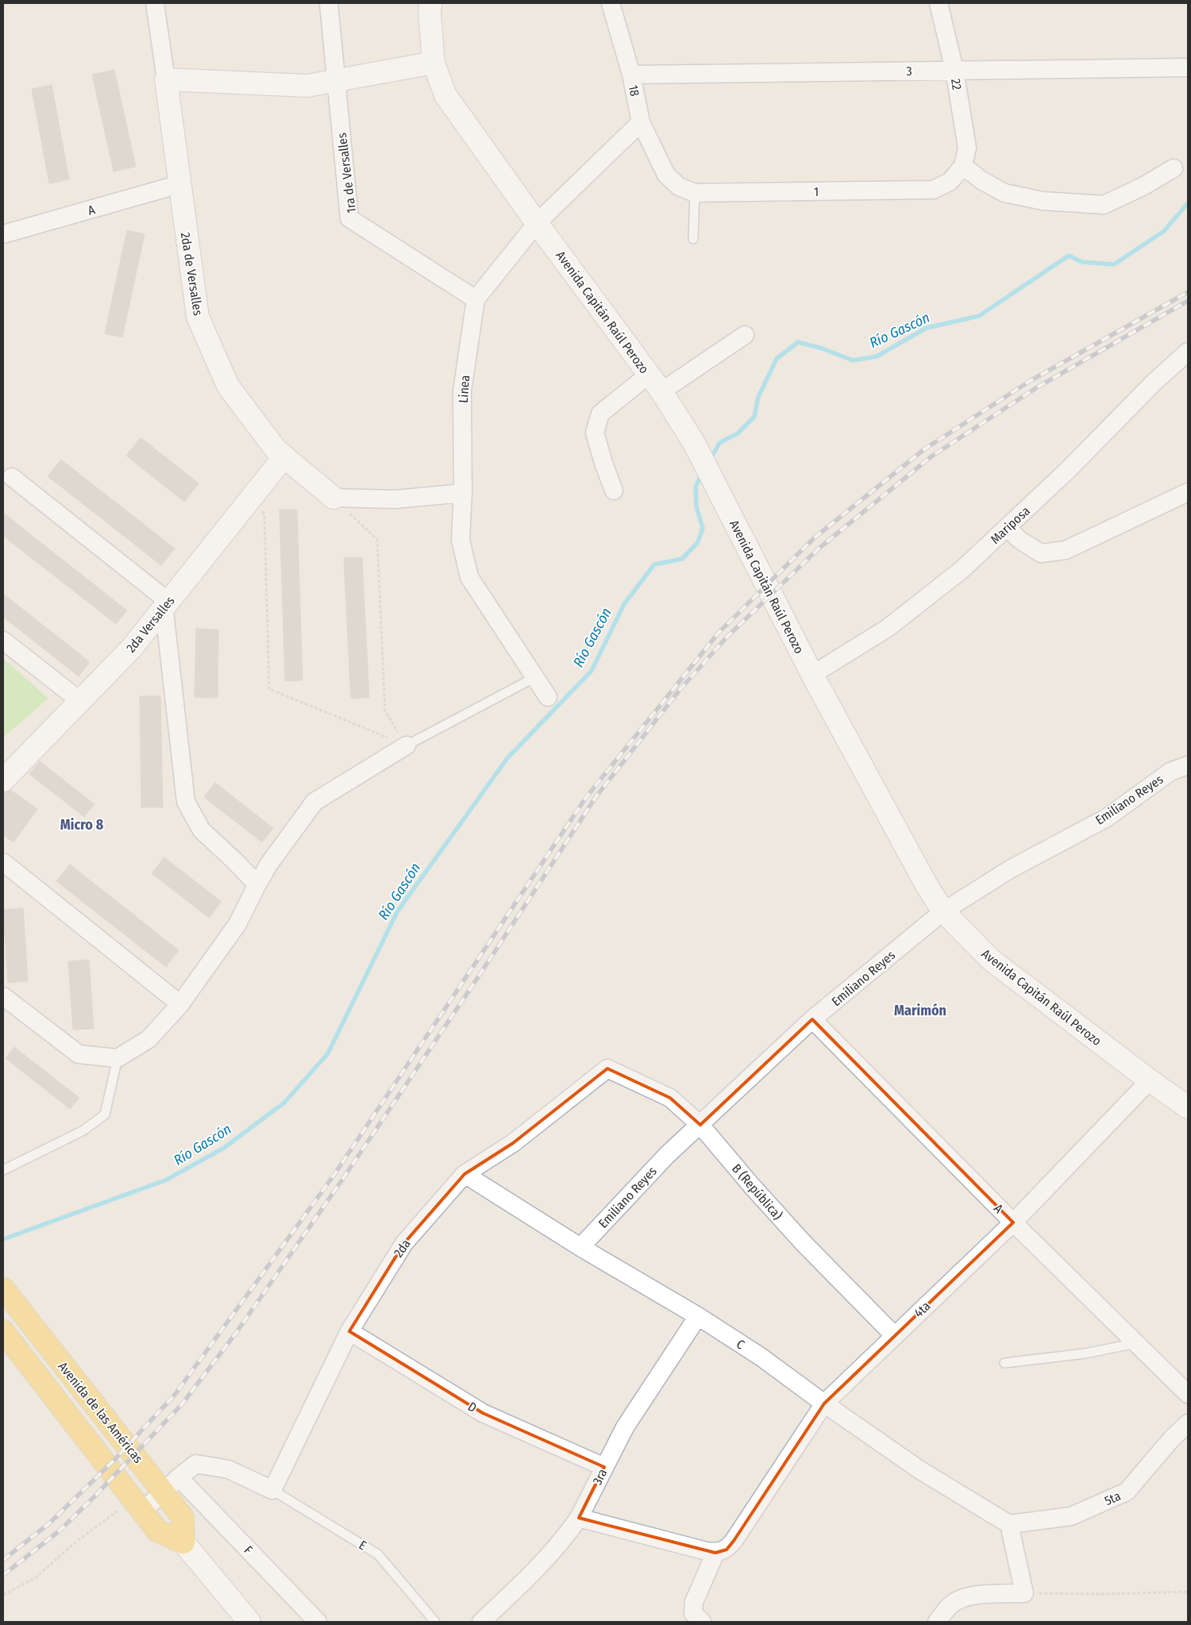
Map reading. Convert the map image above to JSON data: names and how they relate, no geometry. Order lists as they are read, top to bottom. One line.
{"streets":{"main road":["2da de Versalles","Avenida Capitán Raúl Perozo","2da Versalles","Avenida de las Américas"],"street":["3","22","18","1ra de Versalles","1","A","Linea","Mariposa","Emiliano Reyes","B (República)","2da","4ta","C","D","3ra","5ta","F"],"lane":["E"]},"crossings":[["3","22"],["3","18"],["22","1"],["18","1"],["1ra de Versalles","Linea"],["A","2da de Versalles"],["A","Emiliano Reyes"],["A","4ta"],["2da de Versalles","2da Versalles"],["Avenida Capitán Raúl Perozo","Mariposa"],["Avenida Capitán Raúl Perozo","Emiliano Reyes"],["Avenida Capitán Raúl Perozo","4ta"],["Emiliano Reyes","B (República)"],["Emiliano Reyes","C"],["B (República)","2da"],["B (República)","4ta"],["2da","C"],["2da","D"],["2da","E"],["4ta","C"],["C","3ra"],["C","5ta"],["D","3ra"],["Avenida de las Américas","F"]],"districts":["Micro 8","Marimón"],"water":["Río Gascón"]}
